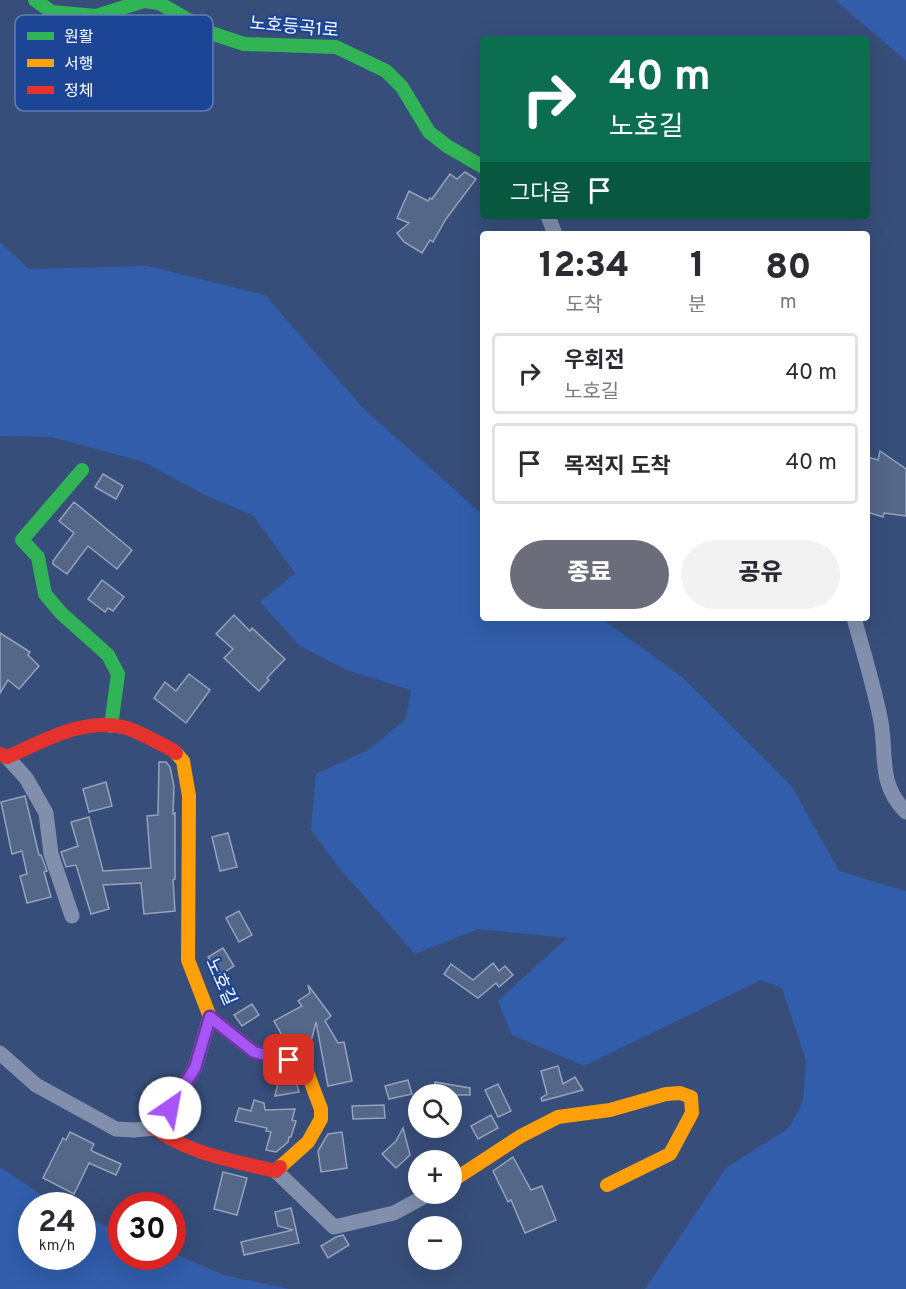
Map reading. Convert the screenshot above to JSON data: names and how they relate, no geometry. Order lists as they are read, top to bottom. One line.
{"streets":{"street":["노호등곡1로","노호길"]},"legend":["원활","서행","정체"],"page":{"turn":["40 m","노호길"],"then":"그다음","eta":["12:34","도착","1","분","80","m"],"list":[{"name":"우회전","note":"노호길","value":"40 m"},{"name":"목적지 도착","value":"40 m"}],"buttons":["종료","공유"],"map_buttons":["+","−"],"speed":"24 km/h","limit":"30"}}
